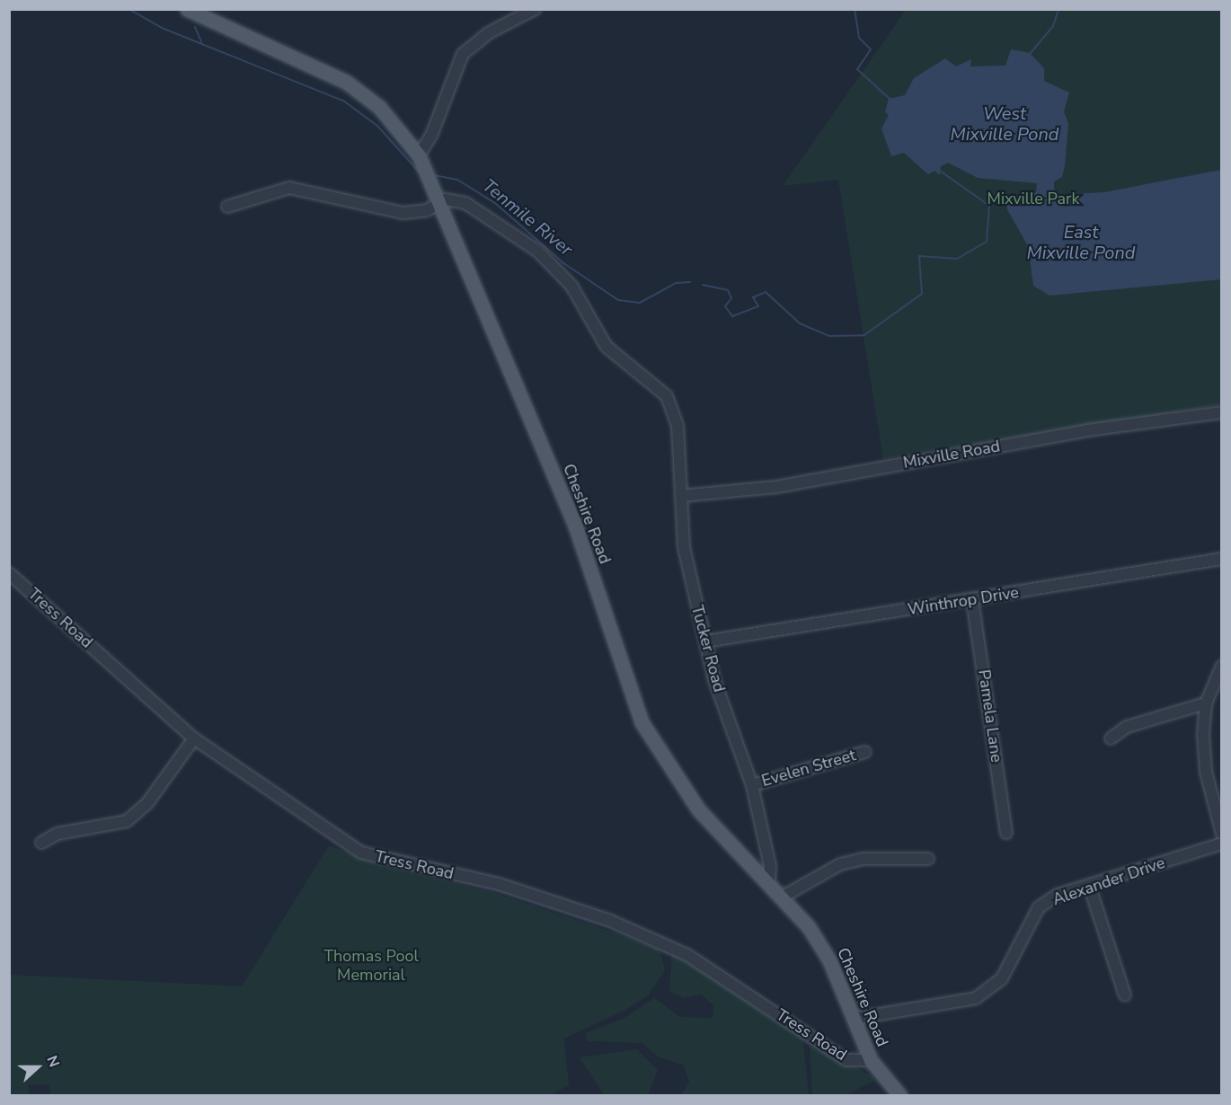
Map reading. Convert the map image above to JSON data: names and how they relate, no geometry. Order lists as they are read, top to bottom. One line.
{"streets":{"main road":["Cheshire Road"],"street":["Mixville Road","Winthrop Drive","Tress Road","Tucker Road","Pamela Lane","Evelen Street","Alexander Drive"]},"crossings":[["Mixville Road","Tucker Road"],["Cheshire Road","Tress Road"],["Cheshire Road","Tucker Road"],["Cheshire Road","Alexander Drive"],["Winthrop Drive","Tucker Road"],["Winthrop Drive","Pamela Lane"],["Tucker Road","Evelen Street"]],"water":["West Mixville Pond","Tenmile River","East Mixville Pond"],"parks":["Mixville Park","Thomas Pool Memorial"],"north":"right"}
